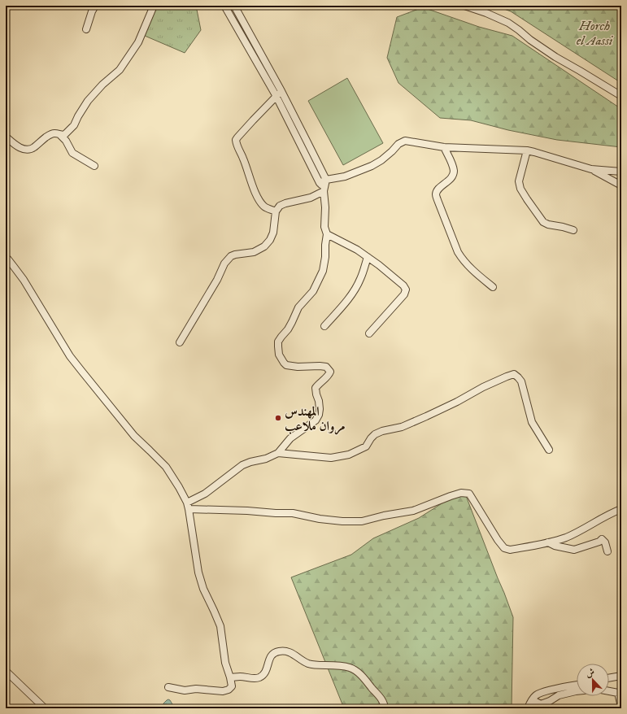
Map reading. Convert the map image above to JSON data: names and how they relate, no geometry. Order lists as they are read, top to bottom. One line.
{"parks":["Horch el Aassi"],"places":["المهندس مروان ملاعب"],"north":"top"}
